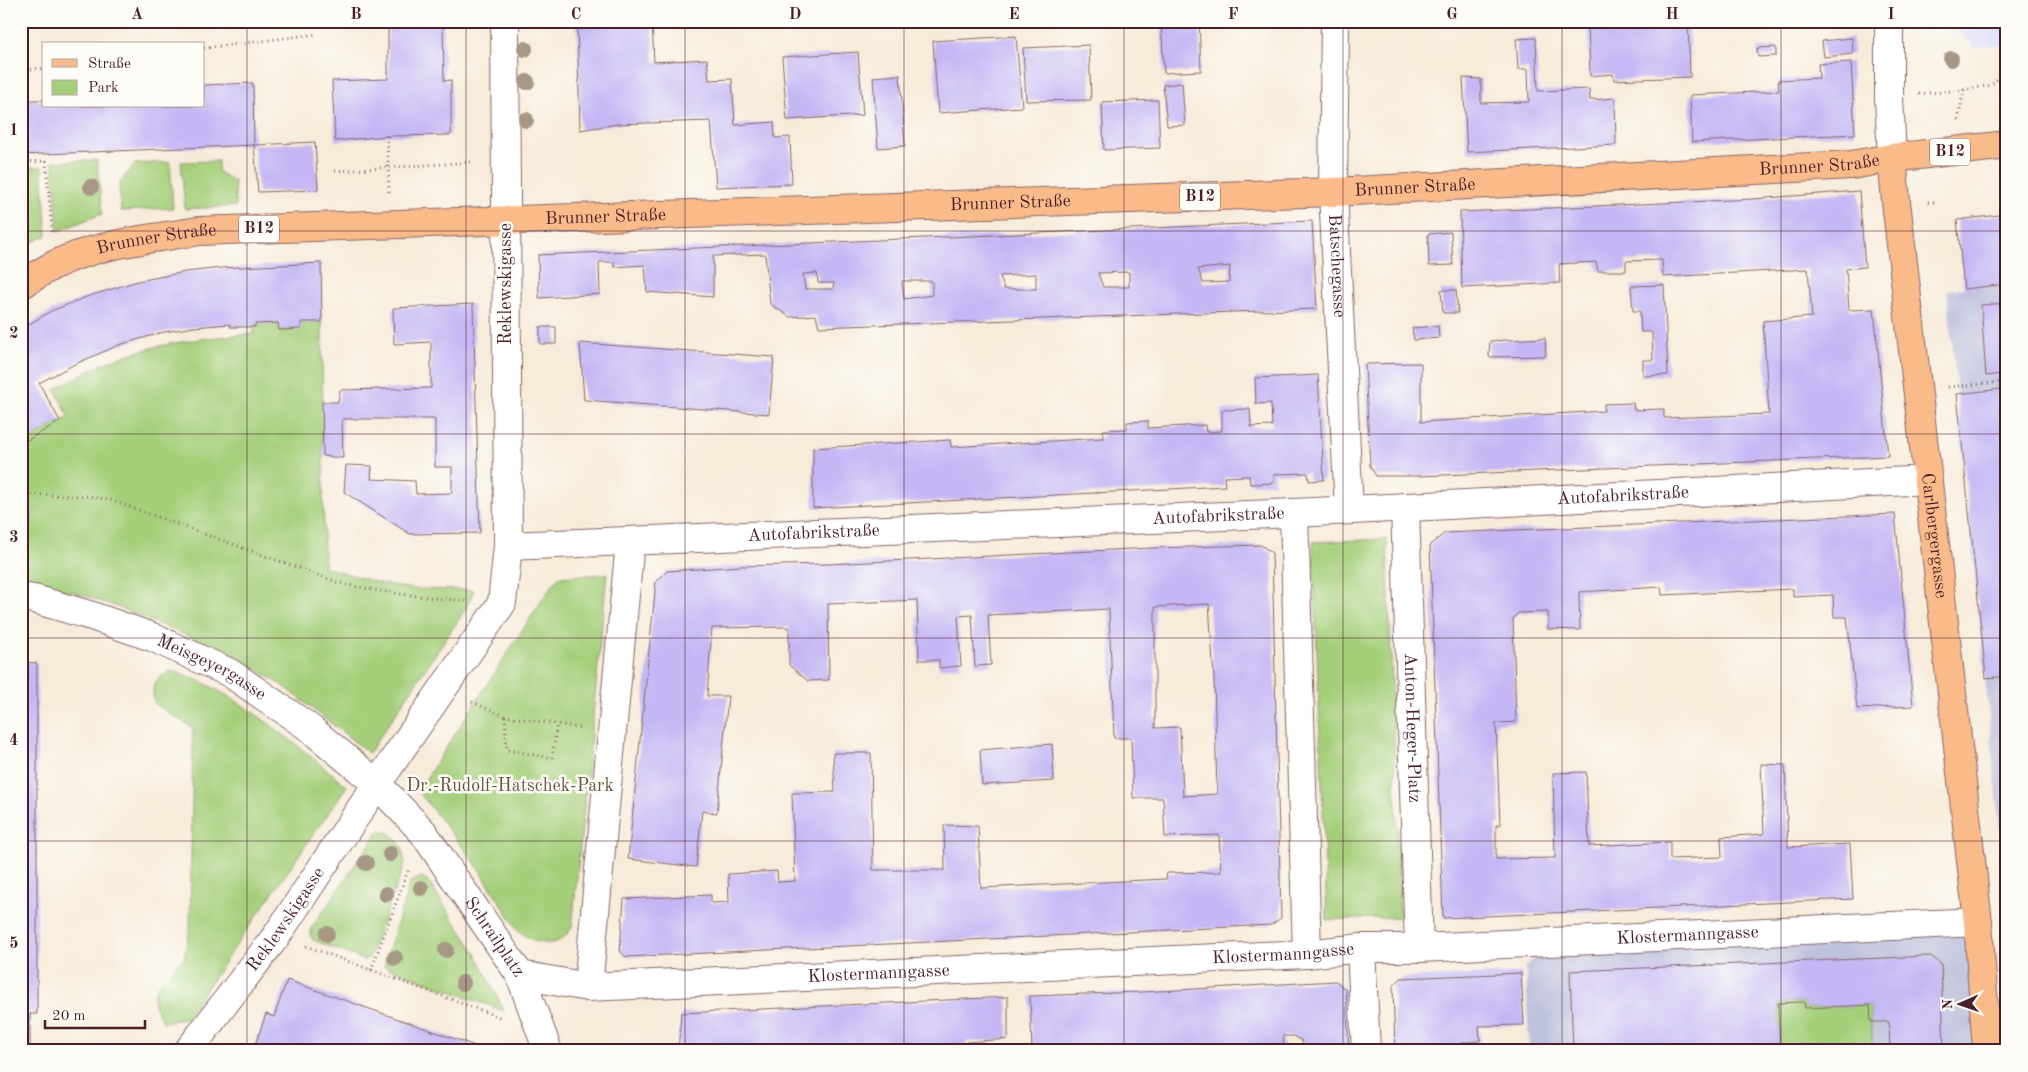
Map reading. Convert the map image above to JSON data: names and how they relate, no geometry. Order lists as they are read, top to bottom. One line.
{"streets":{"main road":["B12","Brunner Straße","Carlbergergasse"],"street":["Batschegasse","Reklewskigasse","Autofabrikstraße","Meisgeyergasse","Anton-Heger-Platz","Schrailplatz","Klostermanngasse"]},"crossings":[["Brunner Straße","Batschegasse"],["Brunner Straße","Reklewskigasse"],["Brunner Straße","Carlbergergasse"],["Batschegasse","Autofabrikstraße"],["Reklewskigasse","Autofabrikstraße"],["Reklewskigasse","Meisgeyergasse"],["Reklewskigasse","Schrailplatz"],["Autofabrikstraße","Carlbergergasse"],["Autofabrikstraße","Anton-Heger-Platz"],["Carlbergergasse","Klostermanngasse"],["Meisgeyergasse","Schrailplatz"],["Anton-Heger-Platz","Klostermanngasse"],["Schrailplatz","Klostermanngasse"]],"parks":["Dr.-Rudolf-Hatschek-Park"],"legend":["Straße","Park"],"scale_bar":"20 m","north":"left","grid":{"columns":["A","B","C","D","E","F","G","H","I"],"rows":["1","2","3","4","5"]}}
